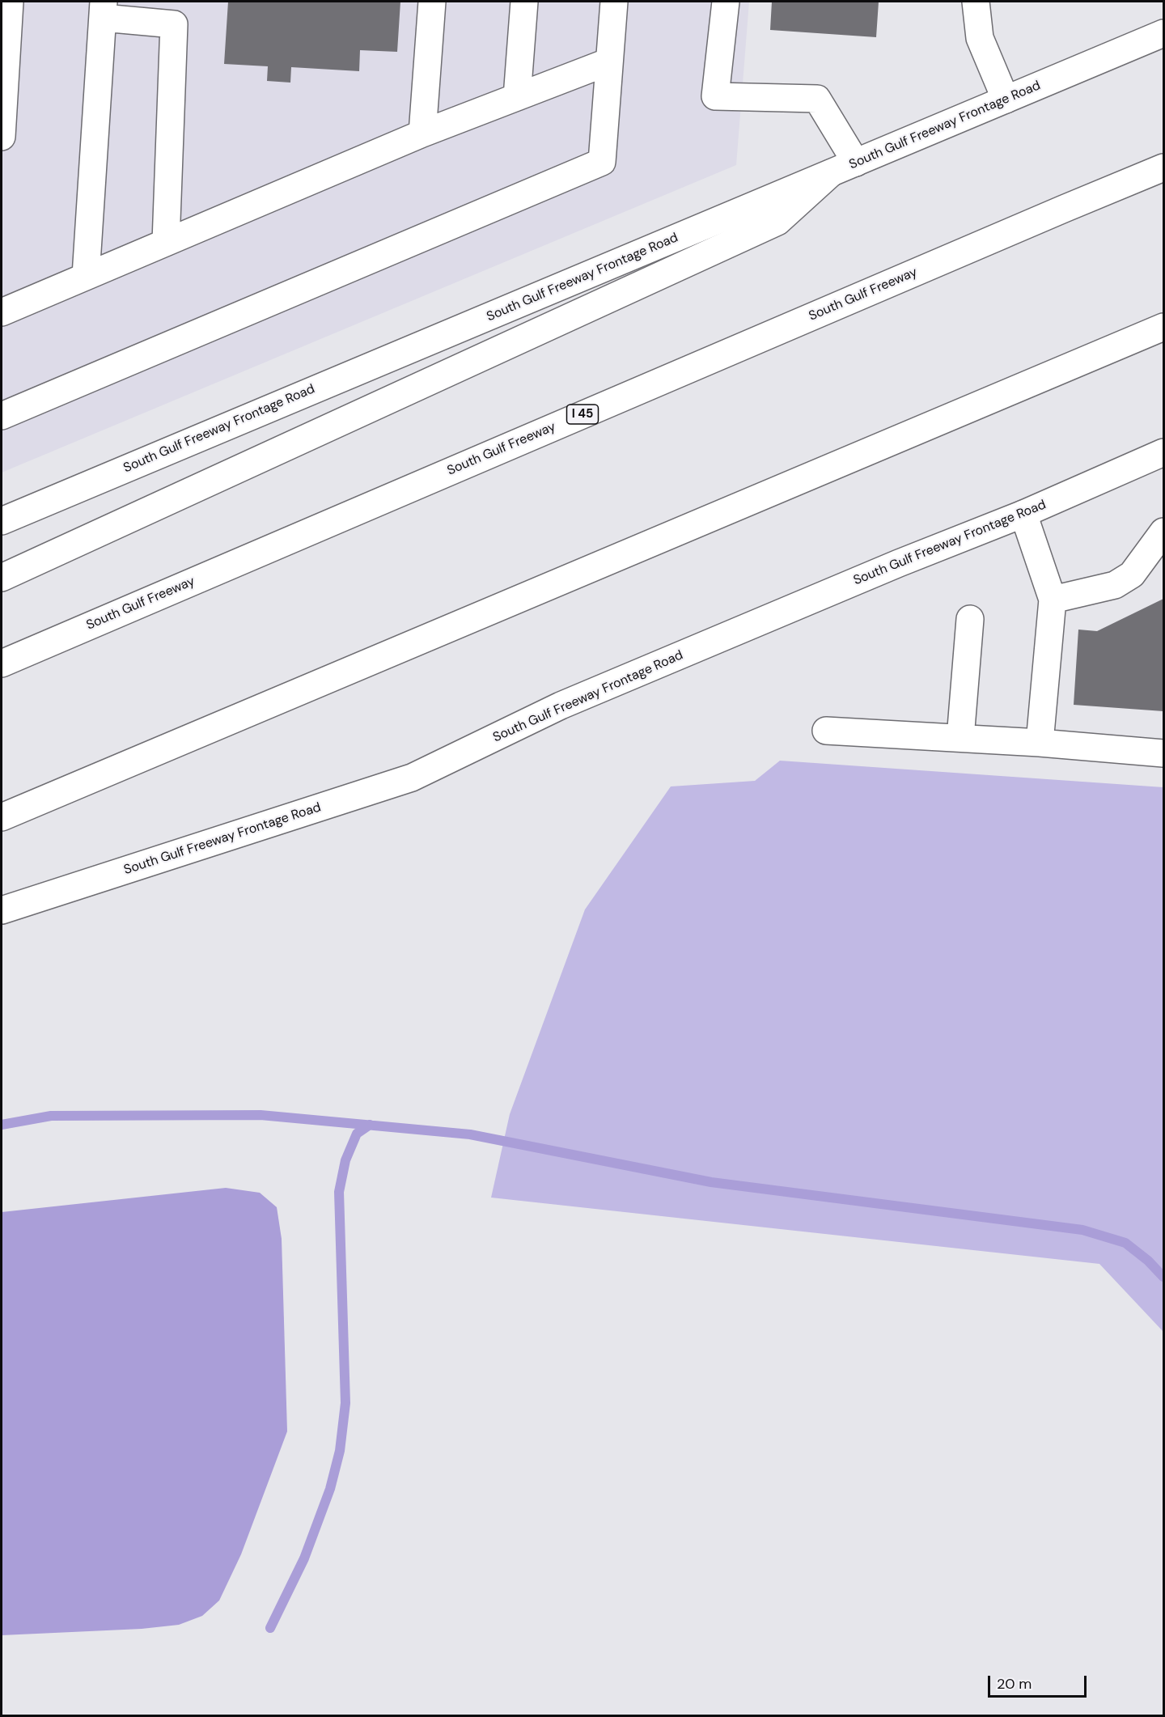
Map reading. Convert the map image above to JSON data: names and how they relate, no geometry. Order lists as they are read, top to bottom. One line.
{"streets":{"main road":["South Gulf Freeway Frontage Road","South Gulf Freeway","I 45"]},"scale_bar":"20 m"}
